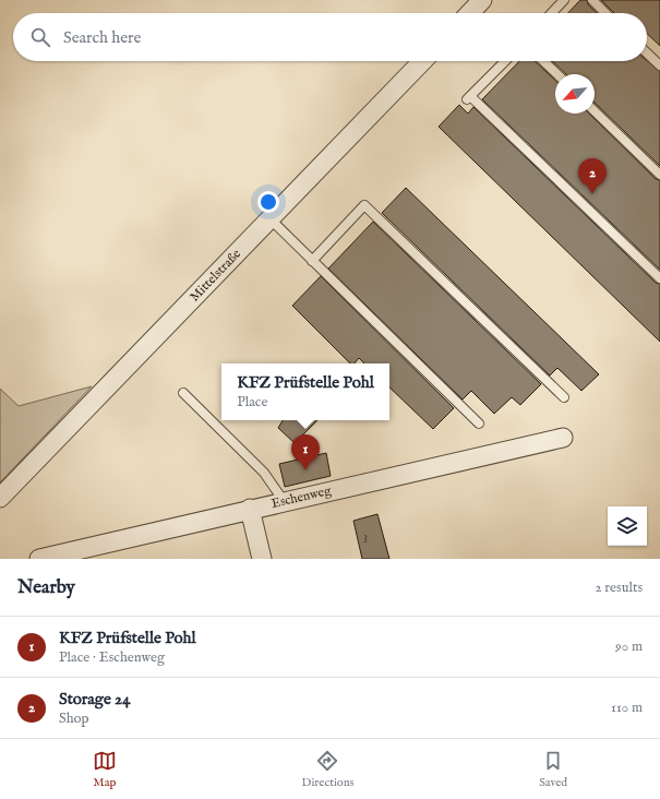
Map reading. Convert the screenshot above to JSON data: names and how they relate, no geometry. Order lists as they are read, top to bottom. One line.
{"streets":{"street":["Mittelstraße","Eschenweg"]},"house_numbers":["3"],"north":"bottom left","page":{"search":"Search here","pins":["2","1"],"popup":["KFZ Prüfstelle Pohl","Place"],"heading":["Nearby","2 results"],"list":[{"mark":"1","name":"KFZ Prüfstelle Pohl","note":"Place · Eschenweg","value":"90 m"},{"mark":"2","name":"Storage 24","note":"Shop","value":"110 m"}],"nav":["Map","Directions","Saved"]}}
